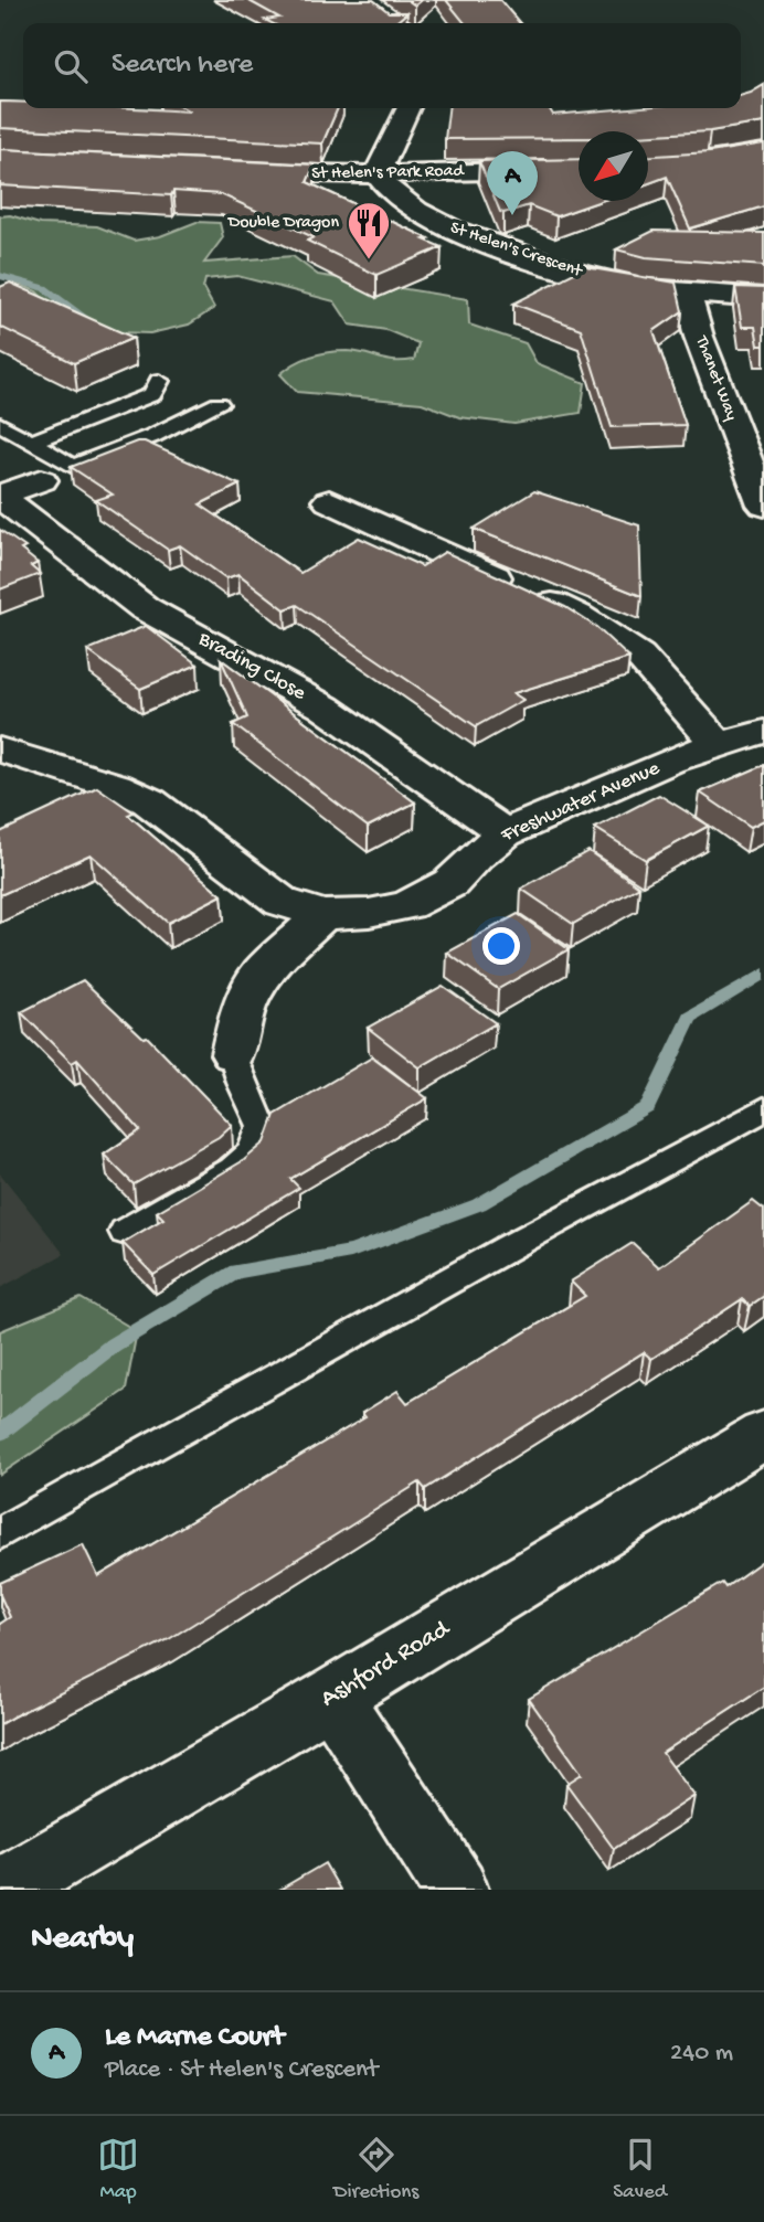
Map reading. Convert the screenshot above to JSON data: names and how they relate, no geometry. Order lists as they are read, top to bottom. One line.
{"streets":{"street":["St Helen's Park Road","St Helen's Crescent","Thanet Way","Brading Close","Freshwater Avenue","Ashford Road"]},"crossings":[["St Helen's Park Road","St Helen's Crescent"],["St Helen's Crescent","Thanet Way"],["Brading Close","Freshwater Avenue"]],"places":{"restaurant":["Double Dragon"]},"north":"bottom left","page":{"search":"Search here","pins":"A","heading":"Nearby","list":[{"mark":"A","name":"Le Marne Court","note":"Place · St Helen's Crescent","value":"240 m"}],"nav":["Map","Directions","Saved"]}}
